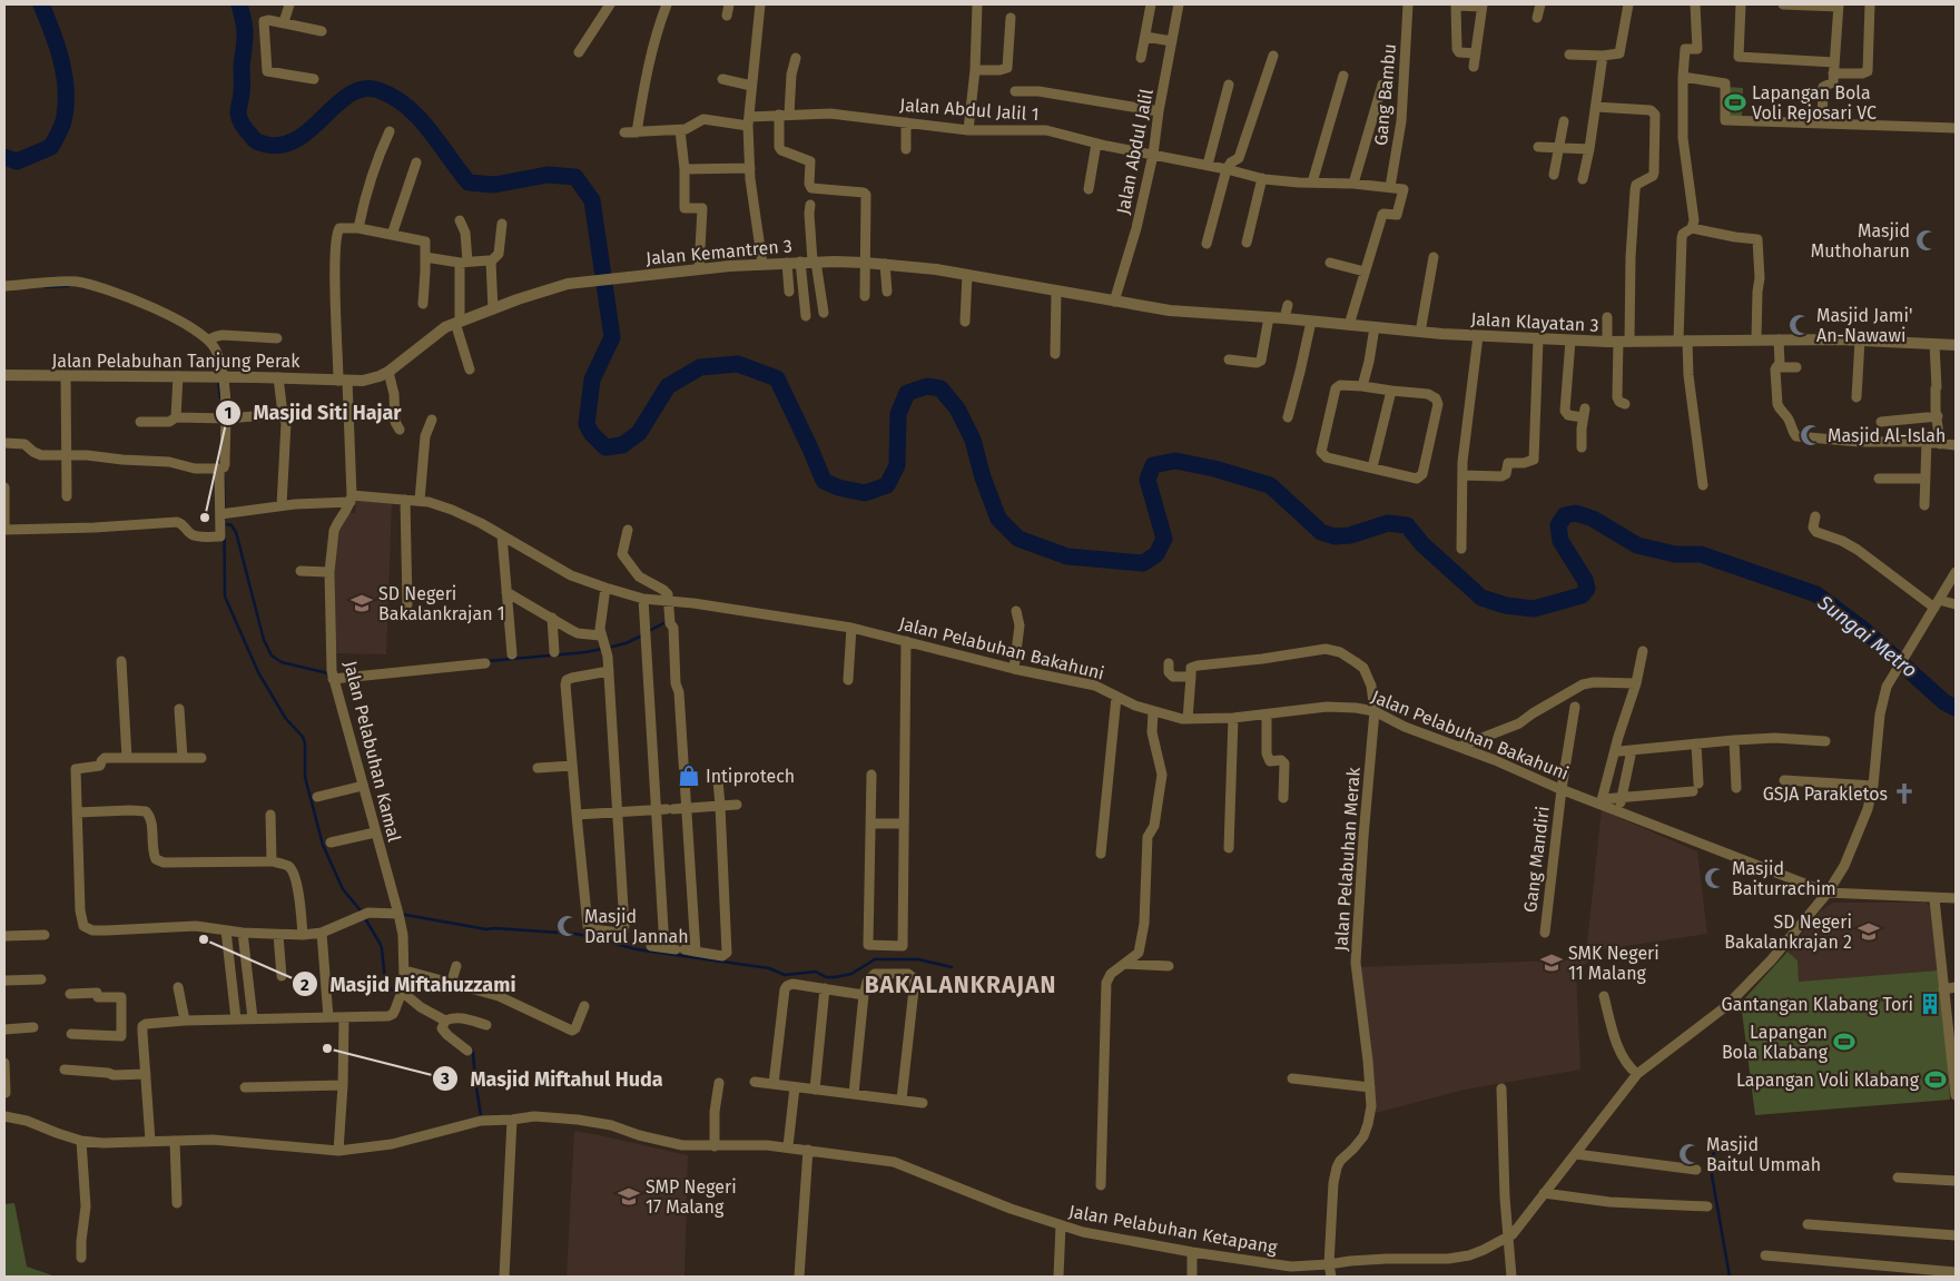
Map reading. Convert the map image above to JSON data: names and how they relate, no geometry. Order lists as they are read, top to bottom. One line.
{"streets":{"street":["Gang Bambu","Jalan Abdul Jalil 1","Jalan Abdul Jalil","Jalan Kemantren 3","Jalan Klayatan 3","Jalan Pelabuhan Tanjung Perak","Jalan Pelabuhan Bakahuni","Jalan Pelabuhan Kamal","Jalan Pelabuhan Merak","Gang Mandiri","Jalan Pelabuhan Ketapang"]},"crossings":[["Gang Bambu","Jalan Abdul Jalil 1"],["Jalan Abdul Jalil 1","Jalan Abdul Jalil"],["Jalan Abdul Jalil","Jalan Kemantren 3"],["Jalan Abdul Jalil","Jalan Klayatan 3"],["Jalan Kemantren 3","Jalan Klayatan 3"],["Jalan Kemantren 3","Jalan Pelabuhan Tanjung Perak"],["Jalan Pelabuhan Bakahuni","Jalan Pelabuhan Kamal"],["Jalan Pelabuhan Bakahuni","Jalan Pelabuhan Merak"],["Jalan Pelabuhan Bakahuni","Gang Mandiri"],["Jalan Pelabuhan Bakahuni","Jalan Pelabuhan Ketapang"],["Jalan Pelabuhan Merak","Jalan Pelabuhan Ketapang"]],"districts":["BAKALANKRAJAN"],"water":["Sungai Metro"],"places":{"sports":["Lapangan Bola Voli Rejosari VC","Lapangan Bola Klabang","Lapangan Voli Klabang"],"mosque":["Masjid Muthoharun","Masjid Jami' An-Nawawi","Masjid Al-Islah","Masjid Baiturrachim","Masjid Darul Jannah","Masjid Baitul Ummah"],"other":["Masjid Siti Hajar","Masjid Miftahuzzami","Masjid Miftahul Huda"],"school or university":["SD Negeri Bakalankrajan 1","SD Negeri Bakalankrajan 2","SMK Negeri 11 Malang","SMP Negeri 17 Malang"],"shop":["Intiprotech"],"church":["GSJA Parakletos"],"building":["Gantangan Klabang Tori"]}}
